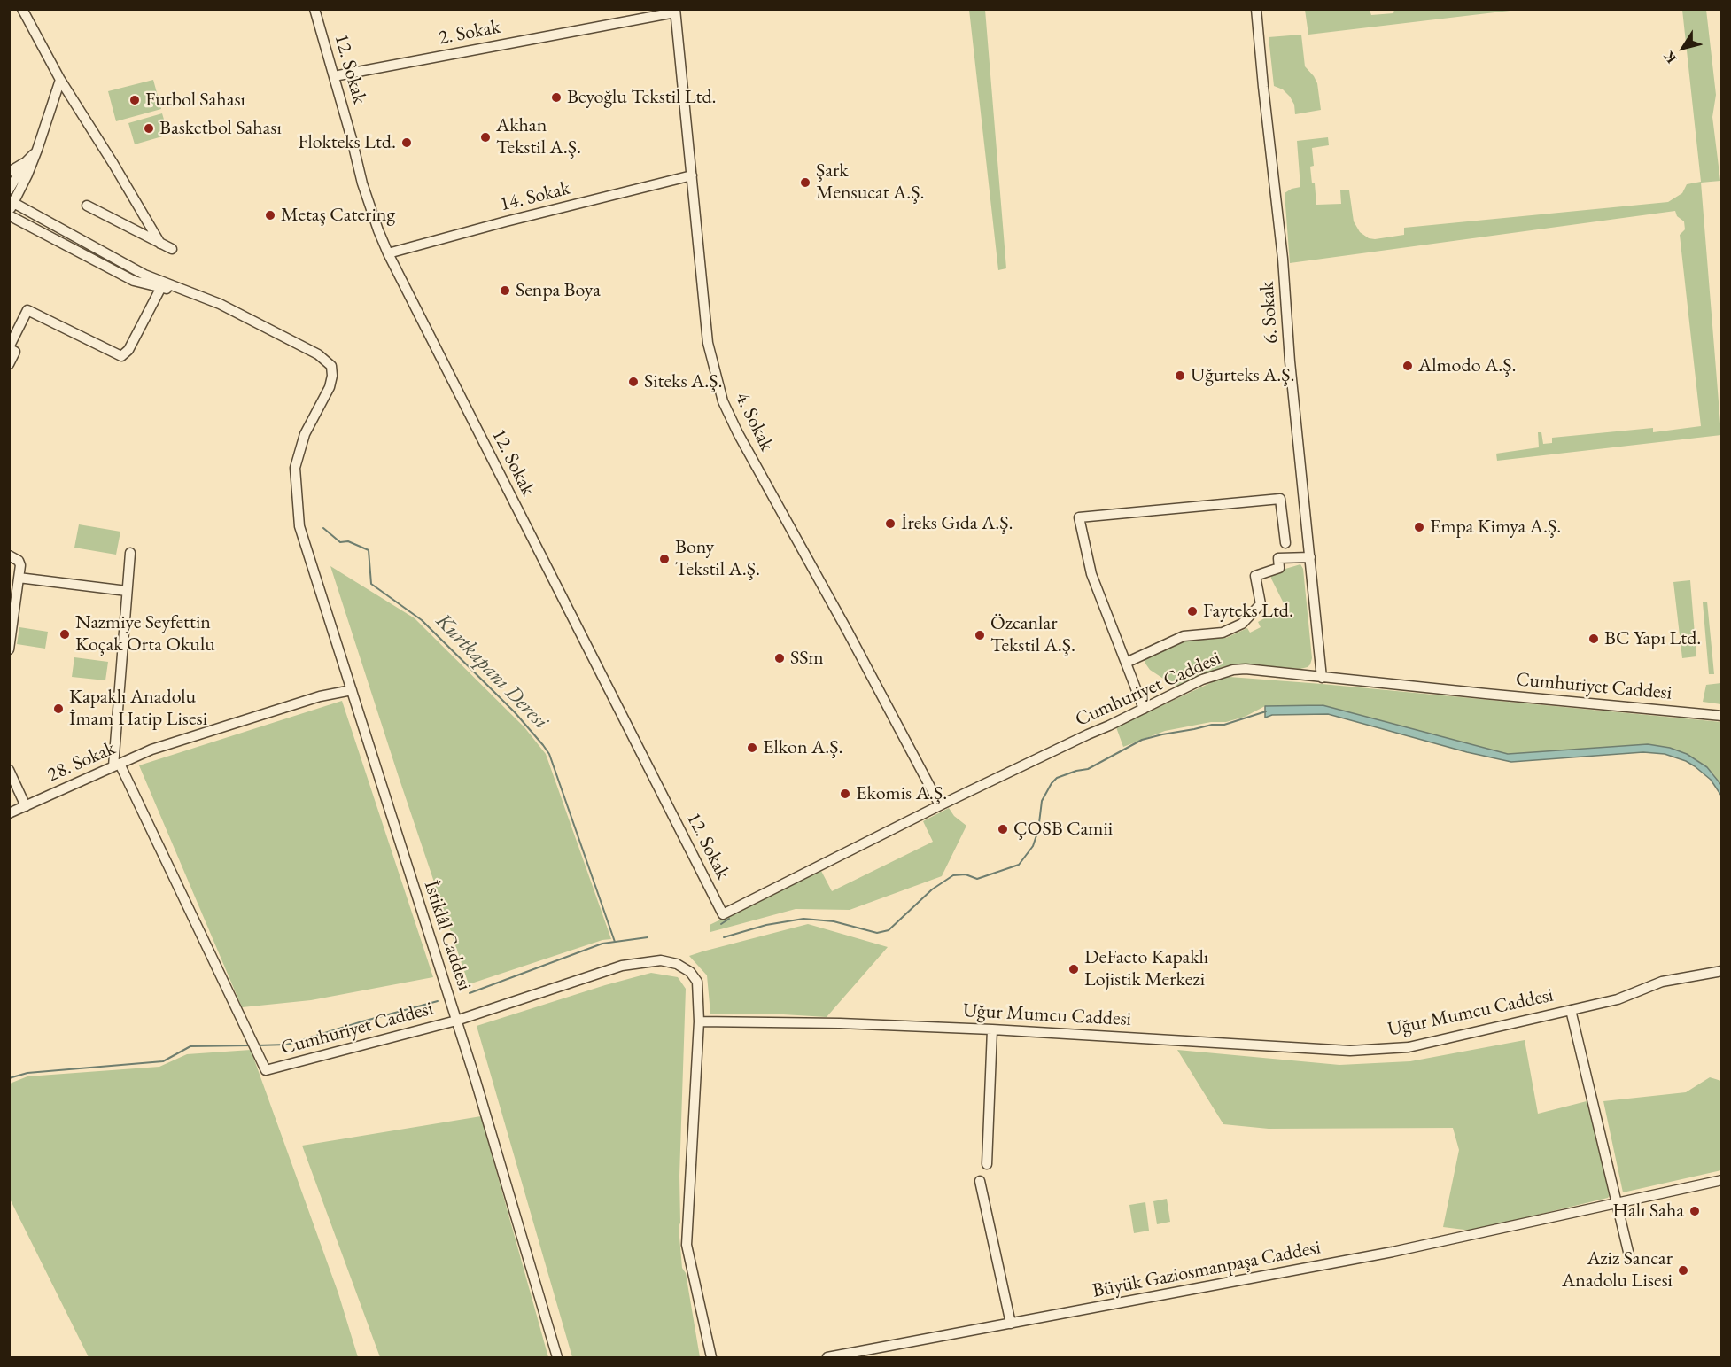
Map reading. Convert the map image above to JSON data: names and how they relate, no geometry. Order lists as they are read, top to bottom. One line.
{"streets":{"street":["2. Sokak","12. Sokak","14. Sokak","6. Sokak","4. Sokak","Cumhuriyet Caddesi","28. Sokak","İstiklâl Caddesi","Uğur Mumcu Caddesi","Büyük Gaziosmanpaşa Caddesi"]},"crossings":[["2. Sokak","12. Sokak"],["2. Sokak","4. Sokak"],["12. Sokak","14. Sokak"],["12. Sokak","Cumhuriyet Caddesi"],["14. Sokak","4. Sokak"],["6. Sokak","Cumhuriyet Caddesi"],["4. Sokak","Cumhuriyet Caddesi"],["Cumhuriyet Caddesi","28. Sokak"],["Cumhuriyet Caddesi","İstiklâl Caddesi"],["Cumhuriyet Caddesi","Uğur Mumcu Caddesi"],["28. Sokak","İstiklâl Caddesi"]],"water":["Kurtkapanı Deresi"],"places":["Beyoğlu Tekstil Ltd.","Futbol Sahası","Basketbol Sahası","Akhan Tekstil A.Ş.","Flokteks Ltd.","Şark Mensucat A.Ş.","Metaş Catering","Senpa Boya","Almodo A.Ş.","Uğurteks A.Ş.","Siteks A.Ş.","İreks Gıda A.Ş.","Empa Kimya A.Ş.","Bony Tekstil A.Ş.","Fayteks Ltd.","Nazmiye Seyfettin Koçak Orta Okulu","Özcanlar Tekstil A.Ş.","BC Yapı Ltd.","SSm","Kapaklı Anadolu İmam Hatip Lisesi","Elkon A.Ş.","Ekomis A.Ş.","ÇOSB Camii","DeFacto Kapaklı Lojistik Merkezi","Halı Saha","Aziz Sancar Anadolu Lisesi"],"north":"bottom left"}
